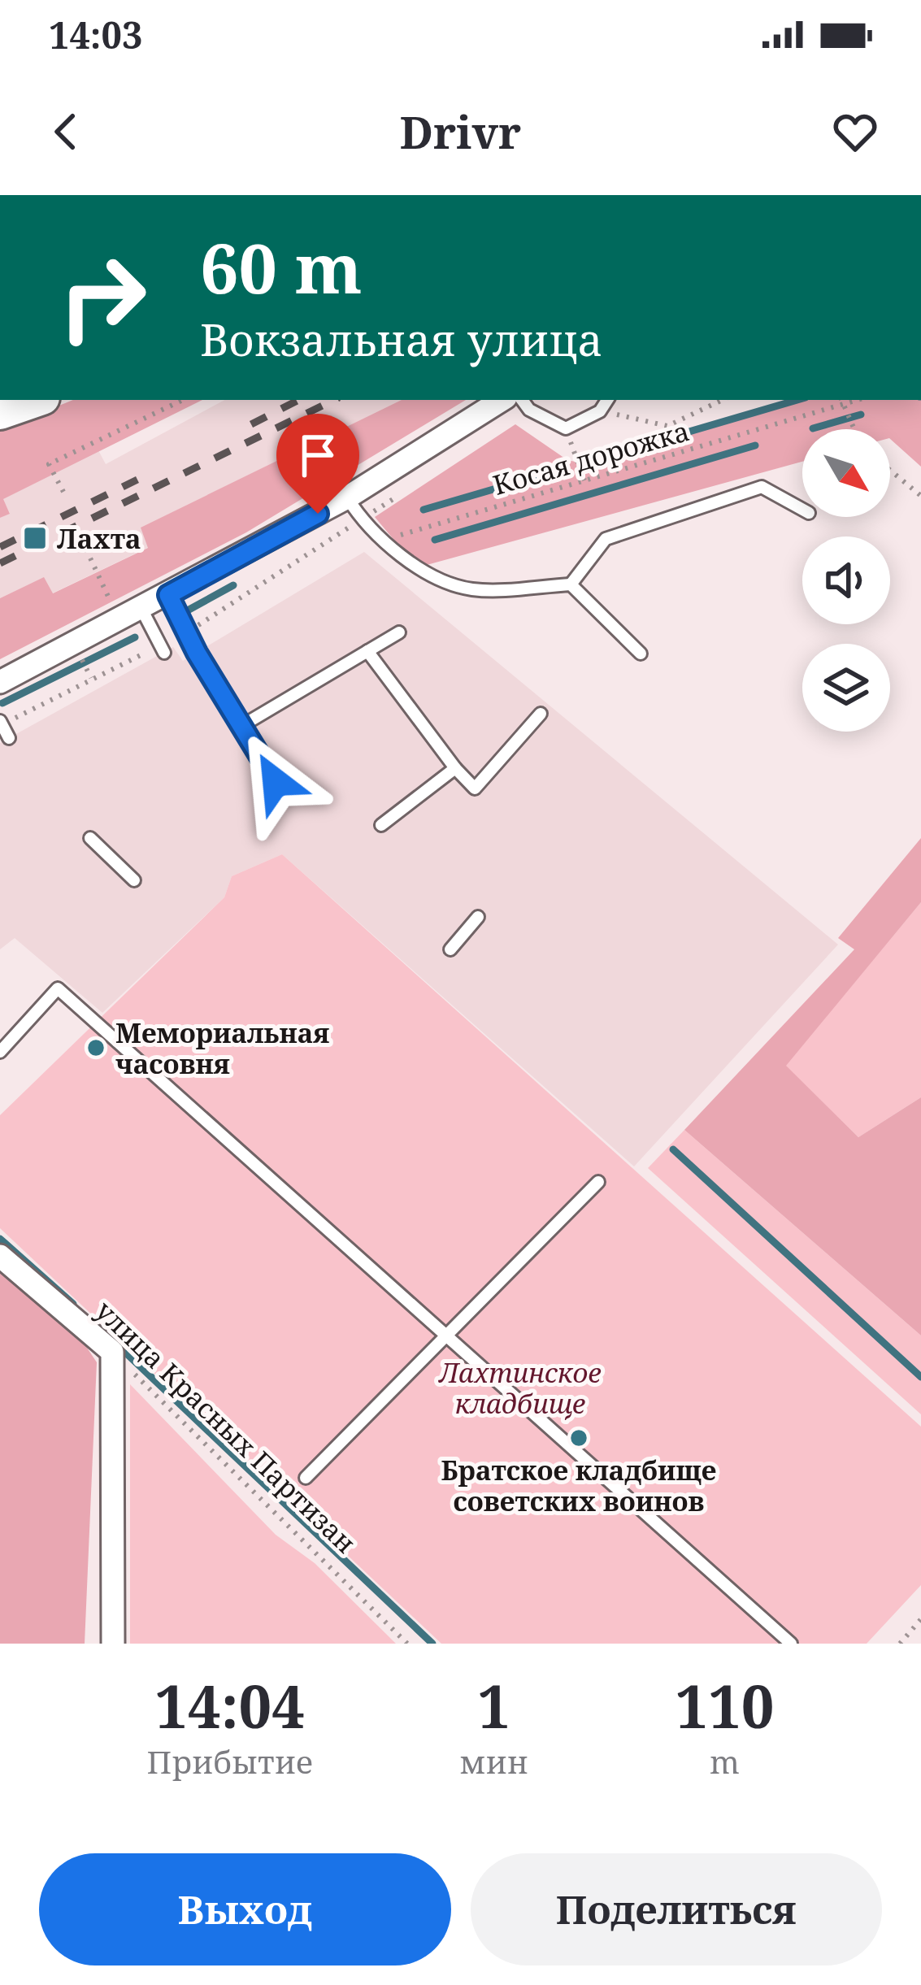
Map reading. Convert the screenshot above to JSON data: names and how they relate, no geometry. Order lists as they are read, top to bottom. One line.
{"streets":{"street":["улица Красных Партизан"],"path":["Косая дорожка"]},"parks":["Лахтинское кладбище"],"places":{"transit":["Лахта"],"other":["Мемориальная часовня","Братское кладбище советских воинов"]},"north":"bottom right","page":{"status":"14:03","header":"Drivr","turn":["60 m","Вокзальная улица"],"eta":["14:04","Прибытие","1","мин","110","m"],"buttons":["Выход","Поделиться"]}}
